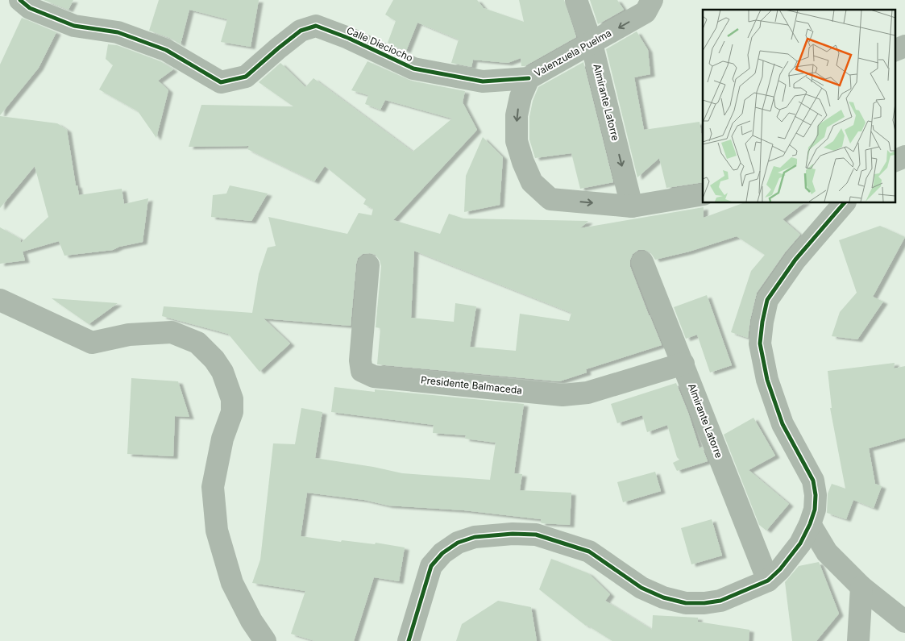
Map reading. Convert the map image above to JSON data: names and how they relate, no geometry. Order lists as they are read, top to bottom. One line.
{"streets":{"street":["Calle Dieciocho","Valenzuela Puelma","Almirante Latorre","Presidente Balmaceda"]},"crossings":[["Calle Dieciocho","Valenzuela Puelma"],["Valenzuela Puelma","Almirante Latorre"],["Almirante Latorre","Presidente Balmaceda"]]}
